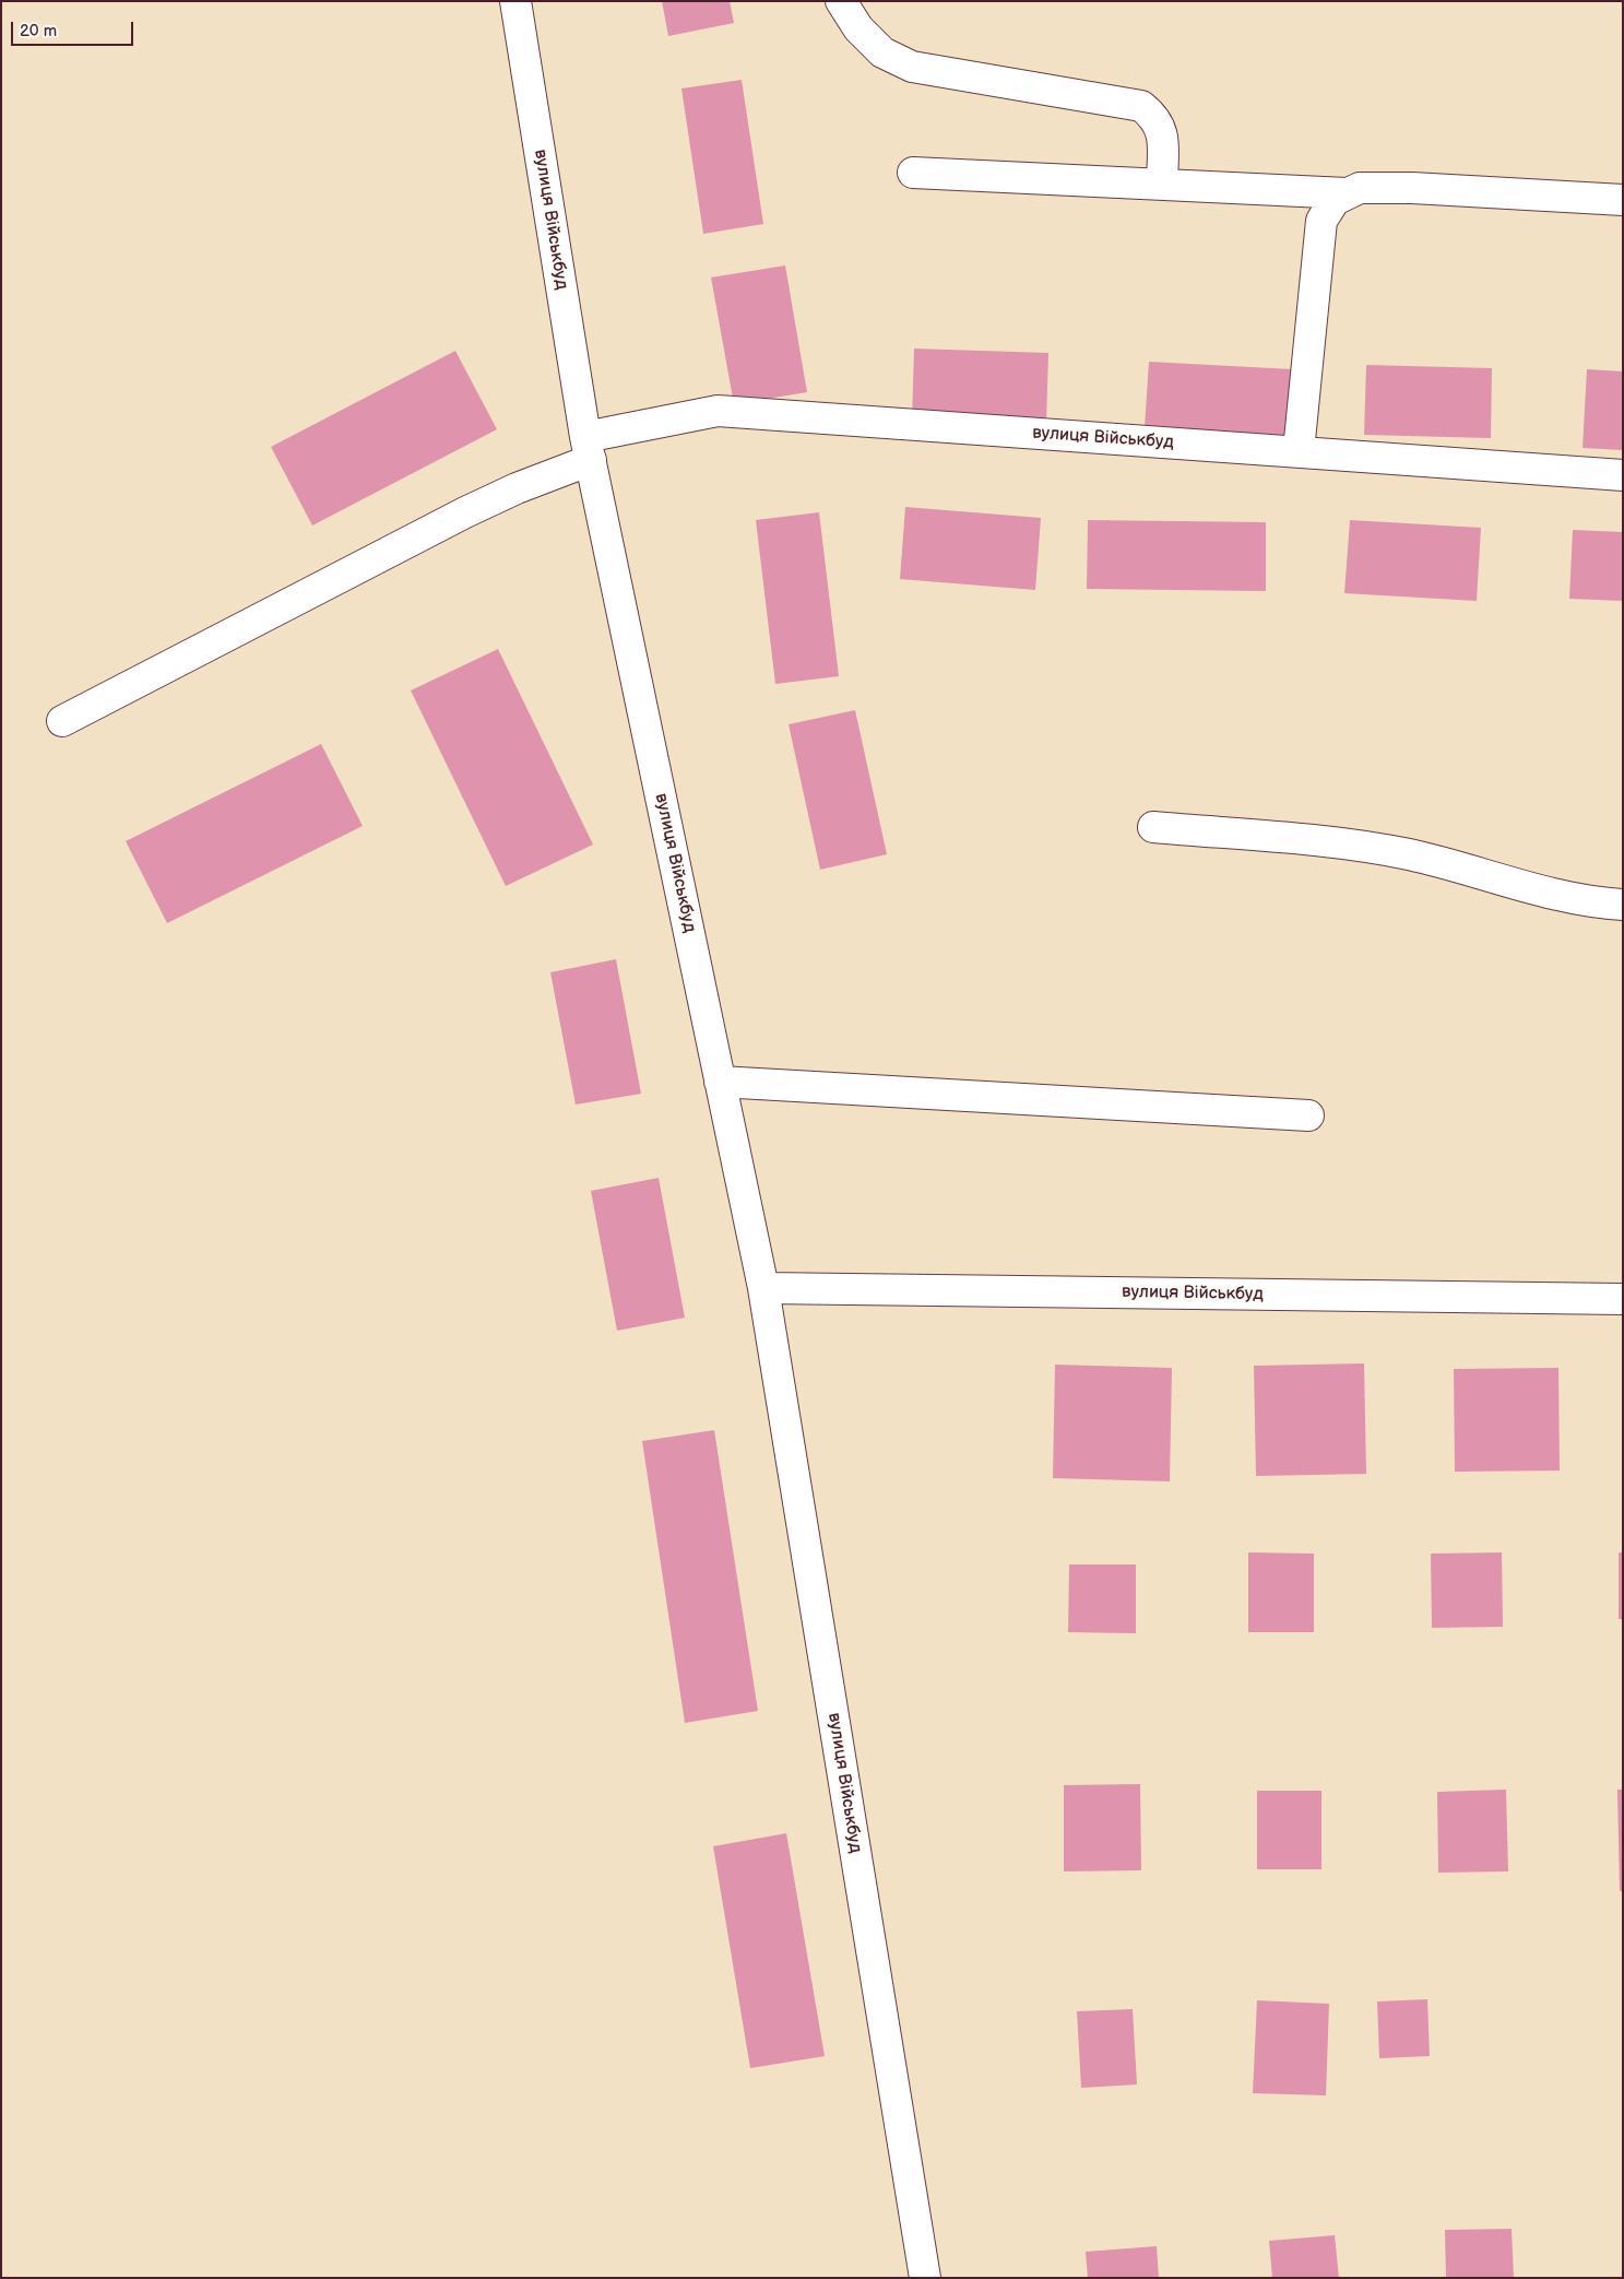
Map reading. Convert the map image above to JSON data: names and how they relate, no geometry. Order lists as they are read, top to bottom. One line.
{"streets":{"street":["вулиця Військбуд"]},"scale_bar":"20 m"}
